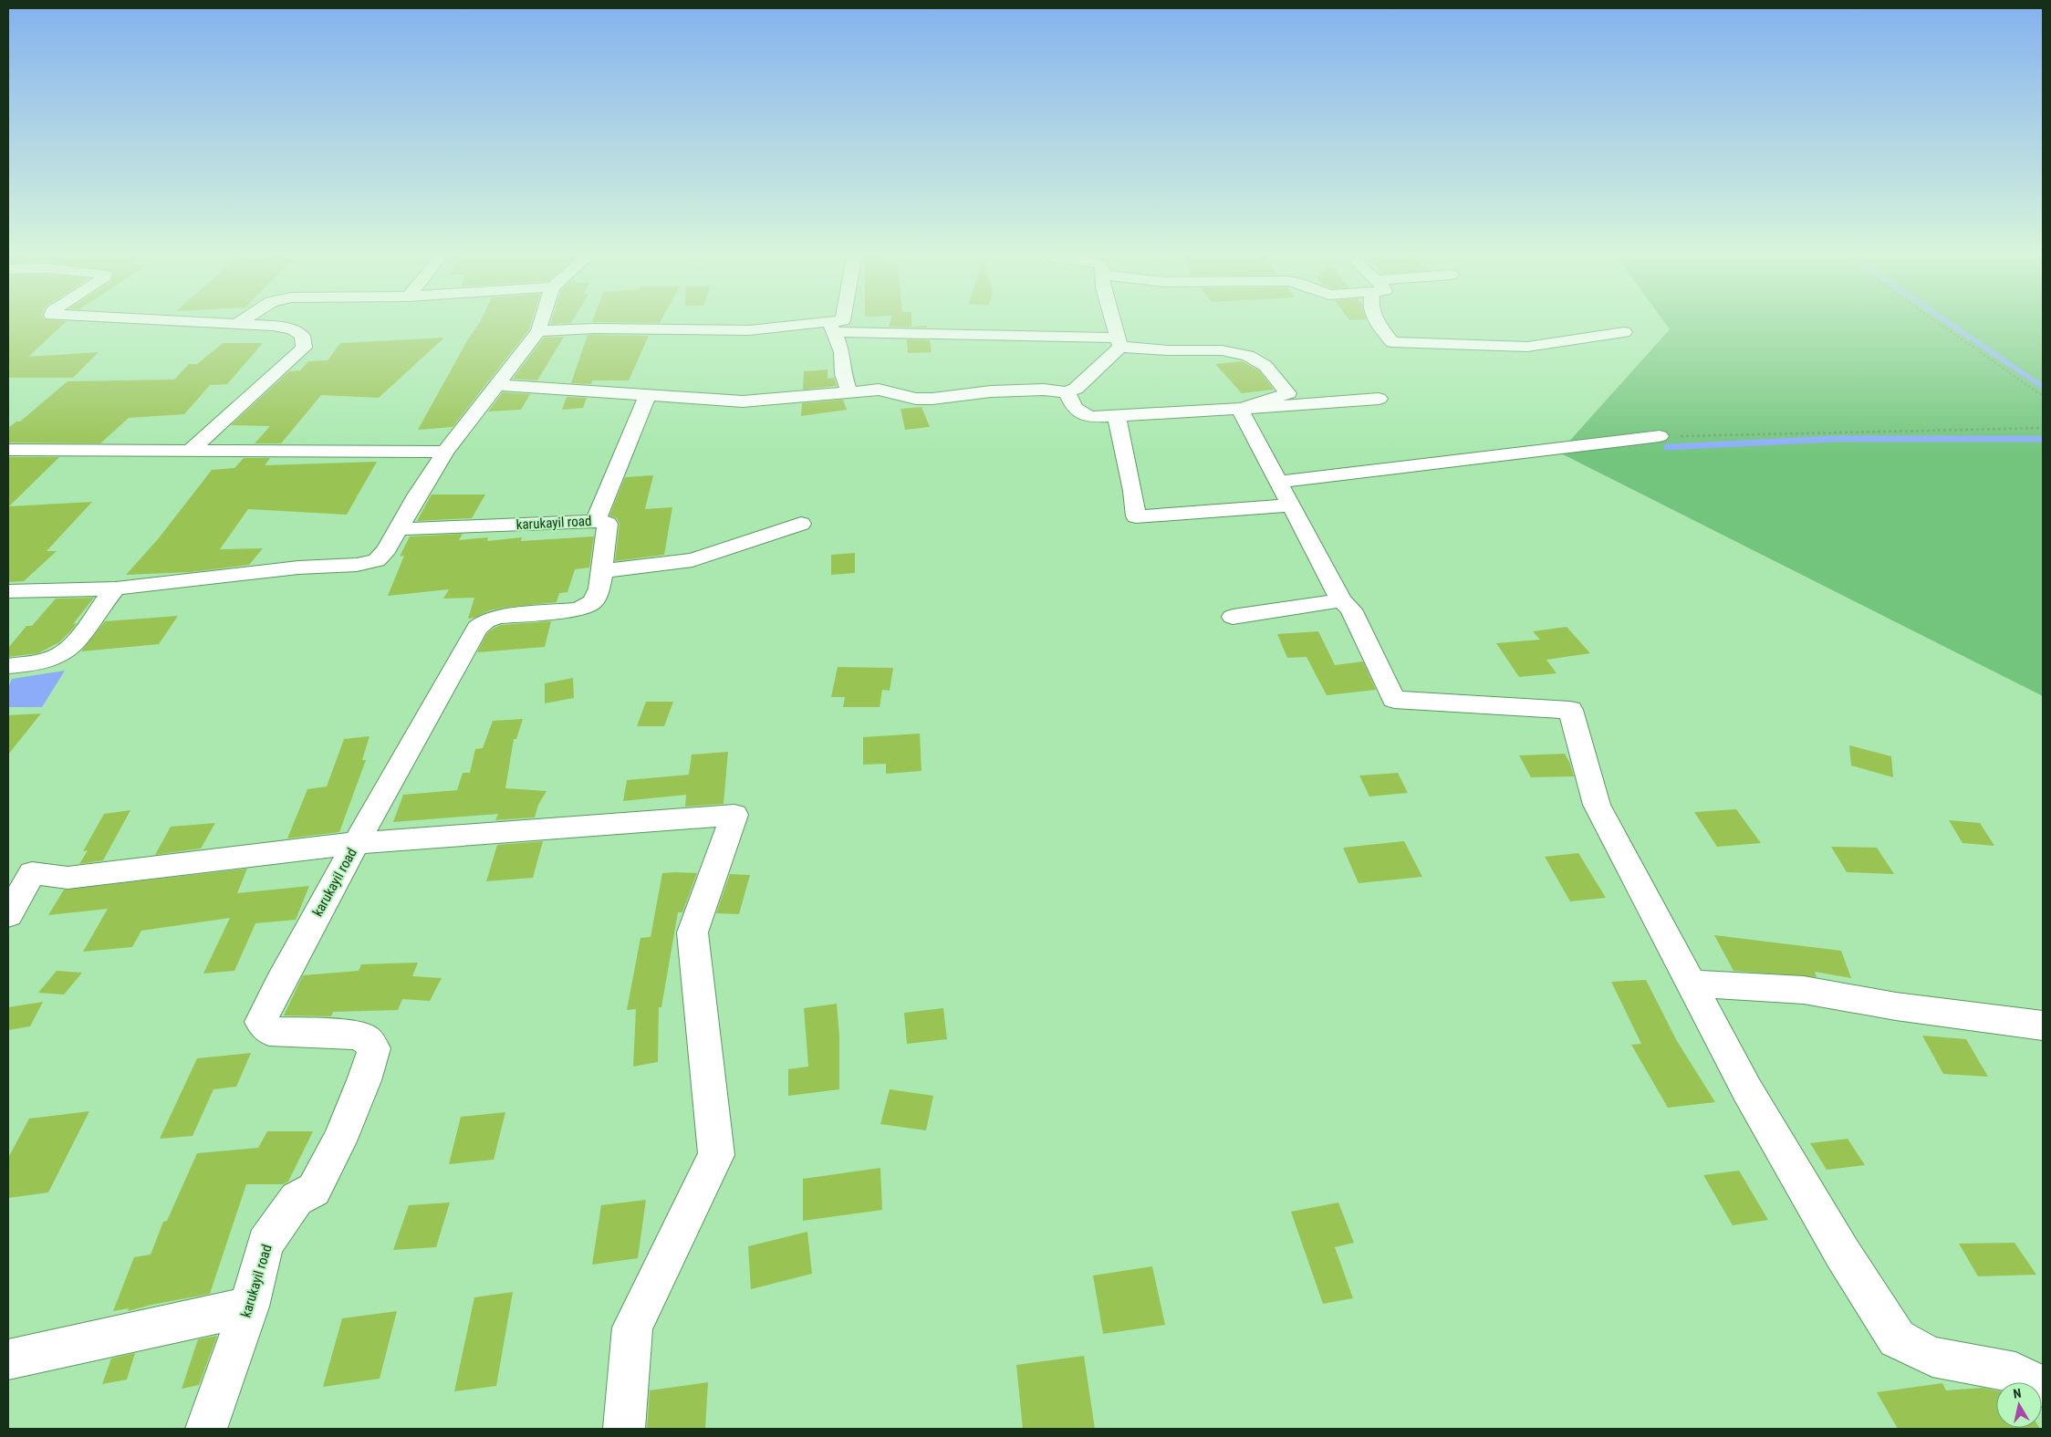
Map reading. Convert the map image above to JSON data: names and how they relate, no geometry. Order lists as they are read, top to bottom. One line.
{"streets":{"street":["karukayil road"]},"north":"top"}
